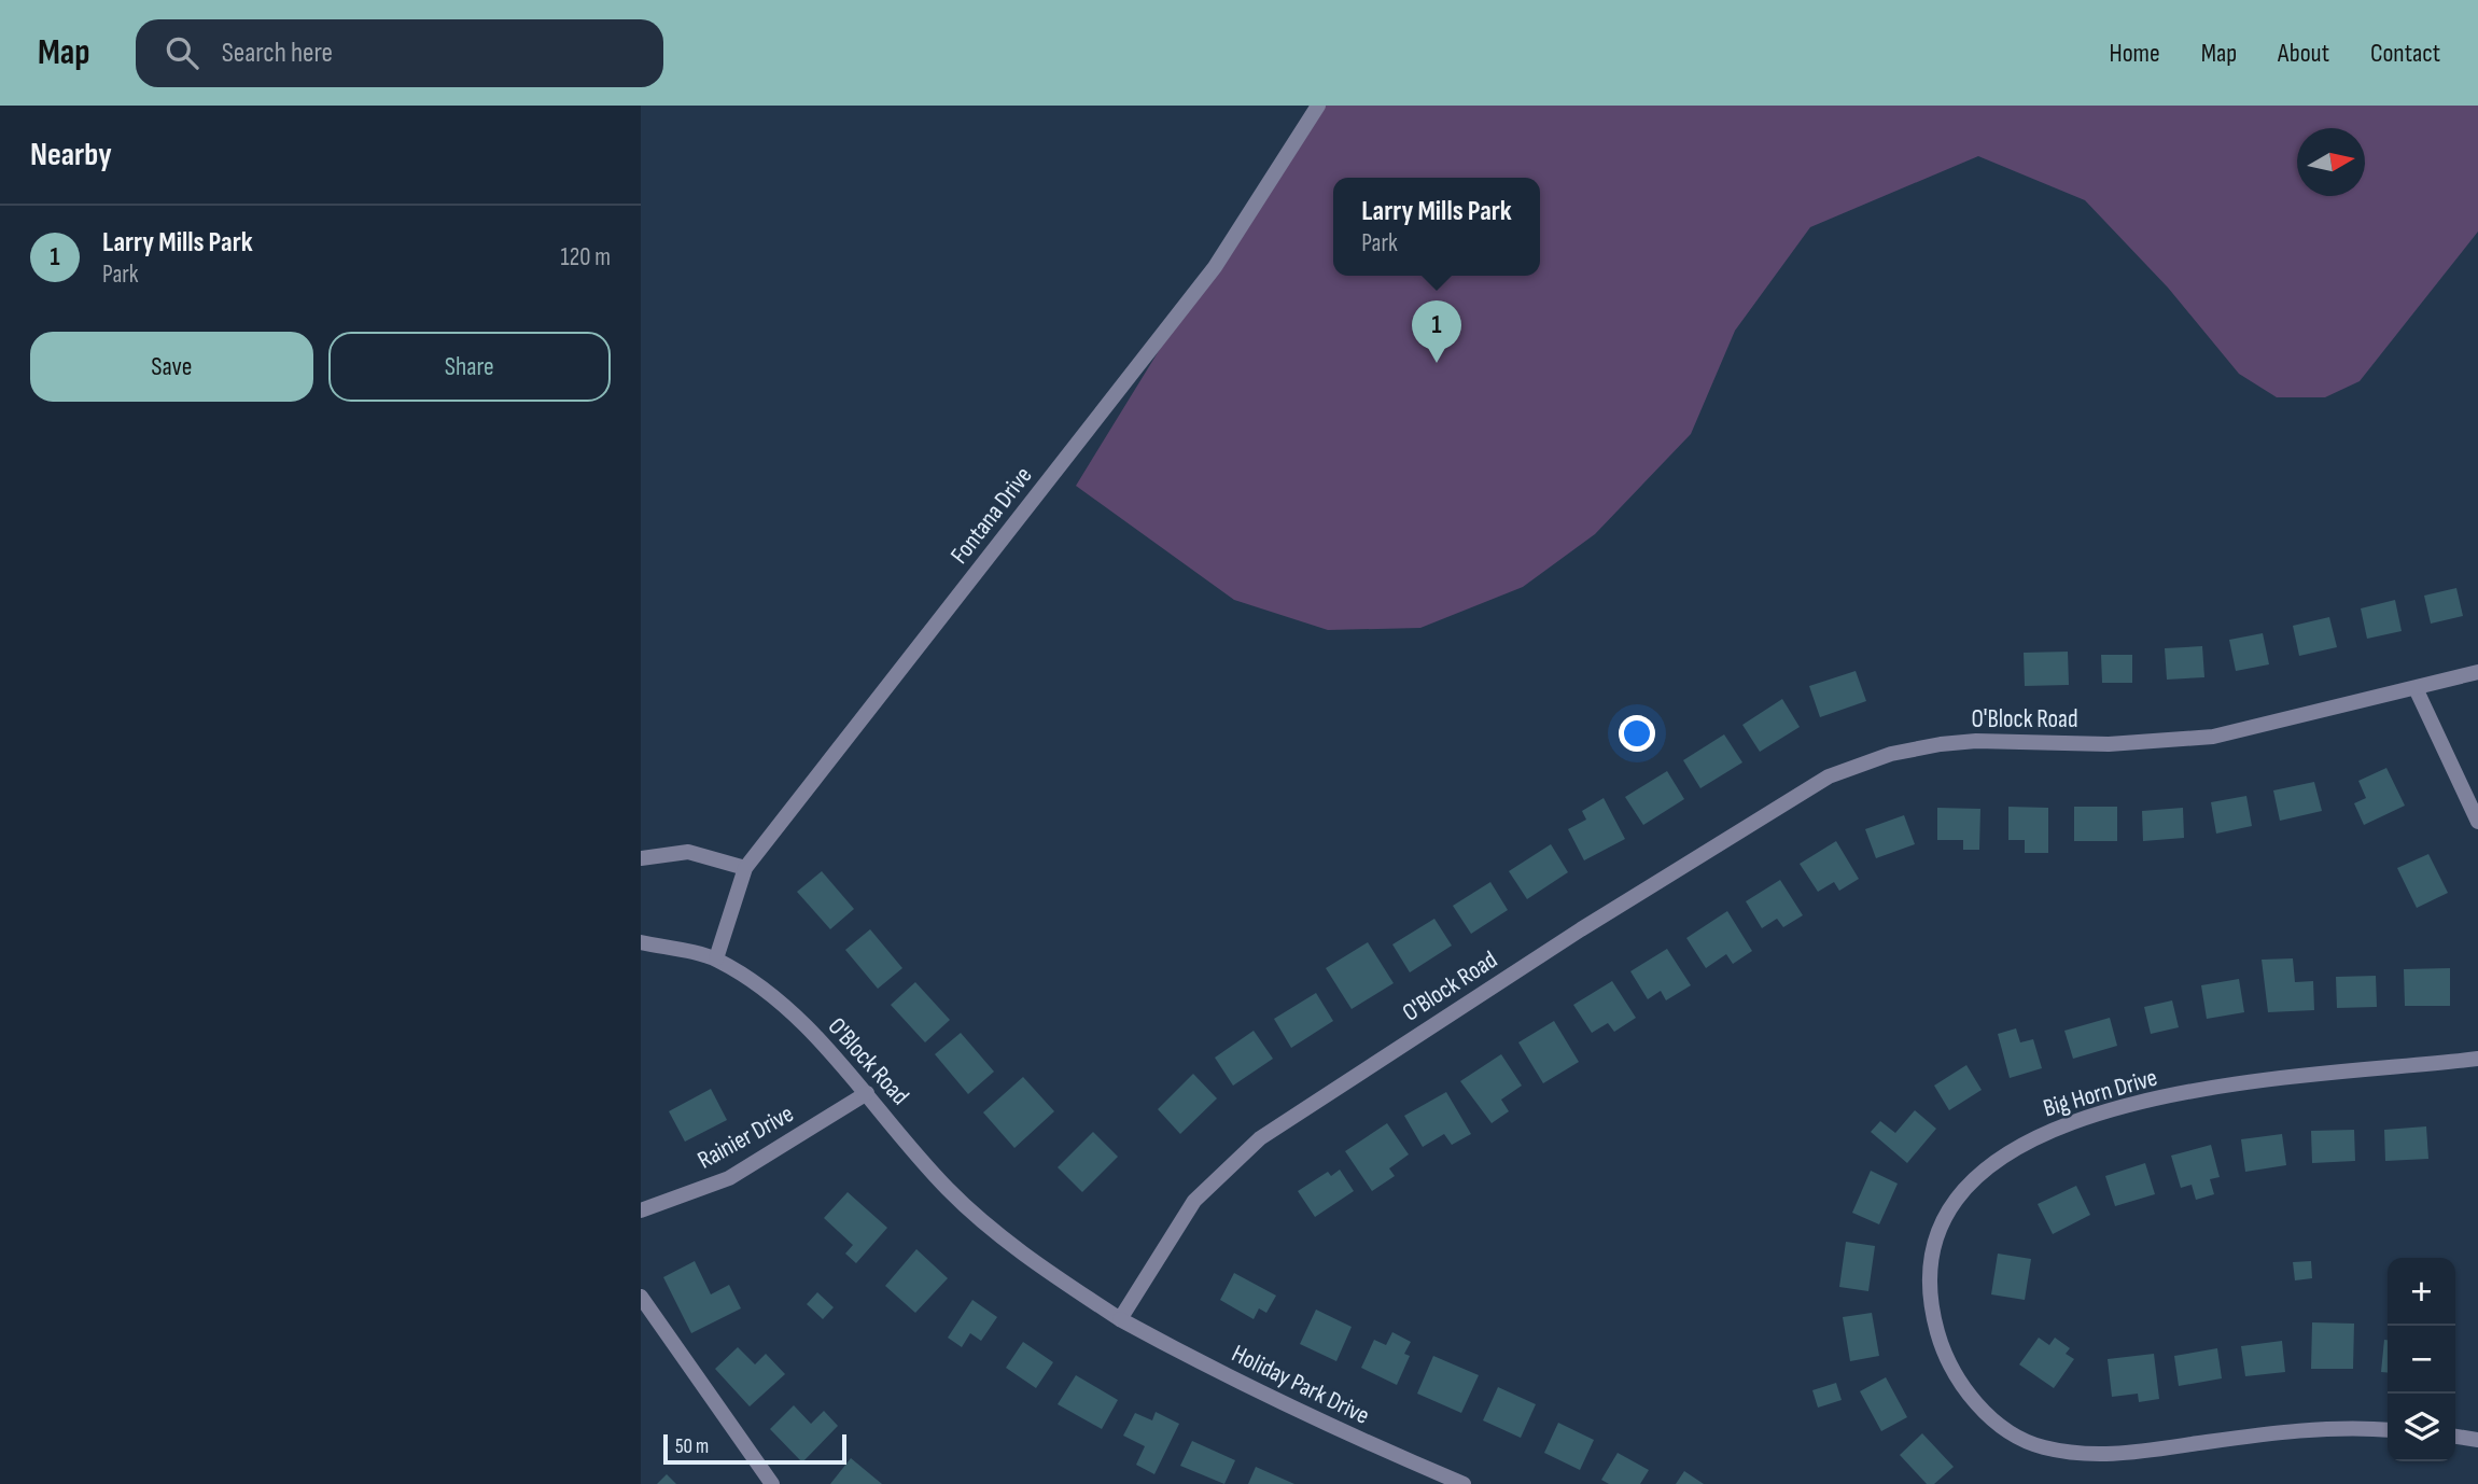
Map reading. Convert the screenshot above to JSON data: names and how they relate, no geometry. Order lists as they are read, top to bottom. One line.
{"streets":{"street":["Fontana Drive","O'Block Road","Big Horn Drive","Rainier Drive","Holiday Park Drive"]},"crossings":[["Fontana Drive","O'Block Road"],["O'Block Road","Rainier Drive"],["O'Block Road","Holiday Park Drive"]],"scale_bar":"50 m","north":"right","page":{"header":"Map","search":"Search here","nav":["Home","Map","About","Contact"],"heading":"Nearby","popup":["Larry Mills Park","Park"],"list":[{"mark":"1","name":"Larry Mills Park","note":"Park","value":"120 m"}],"pins":"1","buttons":["Save","Share"],"map_buttons":["+","−"],"scale":"50 m"}}
